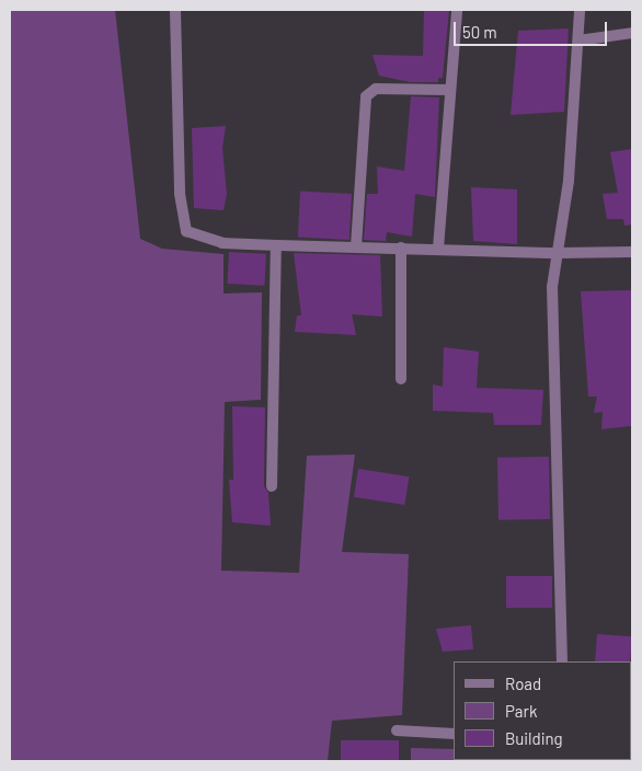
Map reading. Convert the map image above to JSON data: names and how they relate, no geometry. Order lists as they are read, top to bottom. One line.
{"legend":["Road","Park","Building"],"scale_bar":"50 m"}
